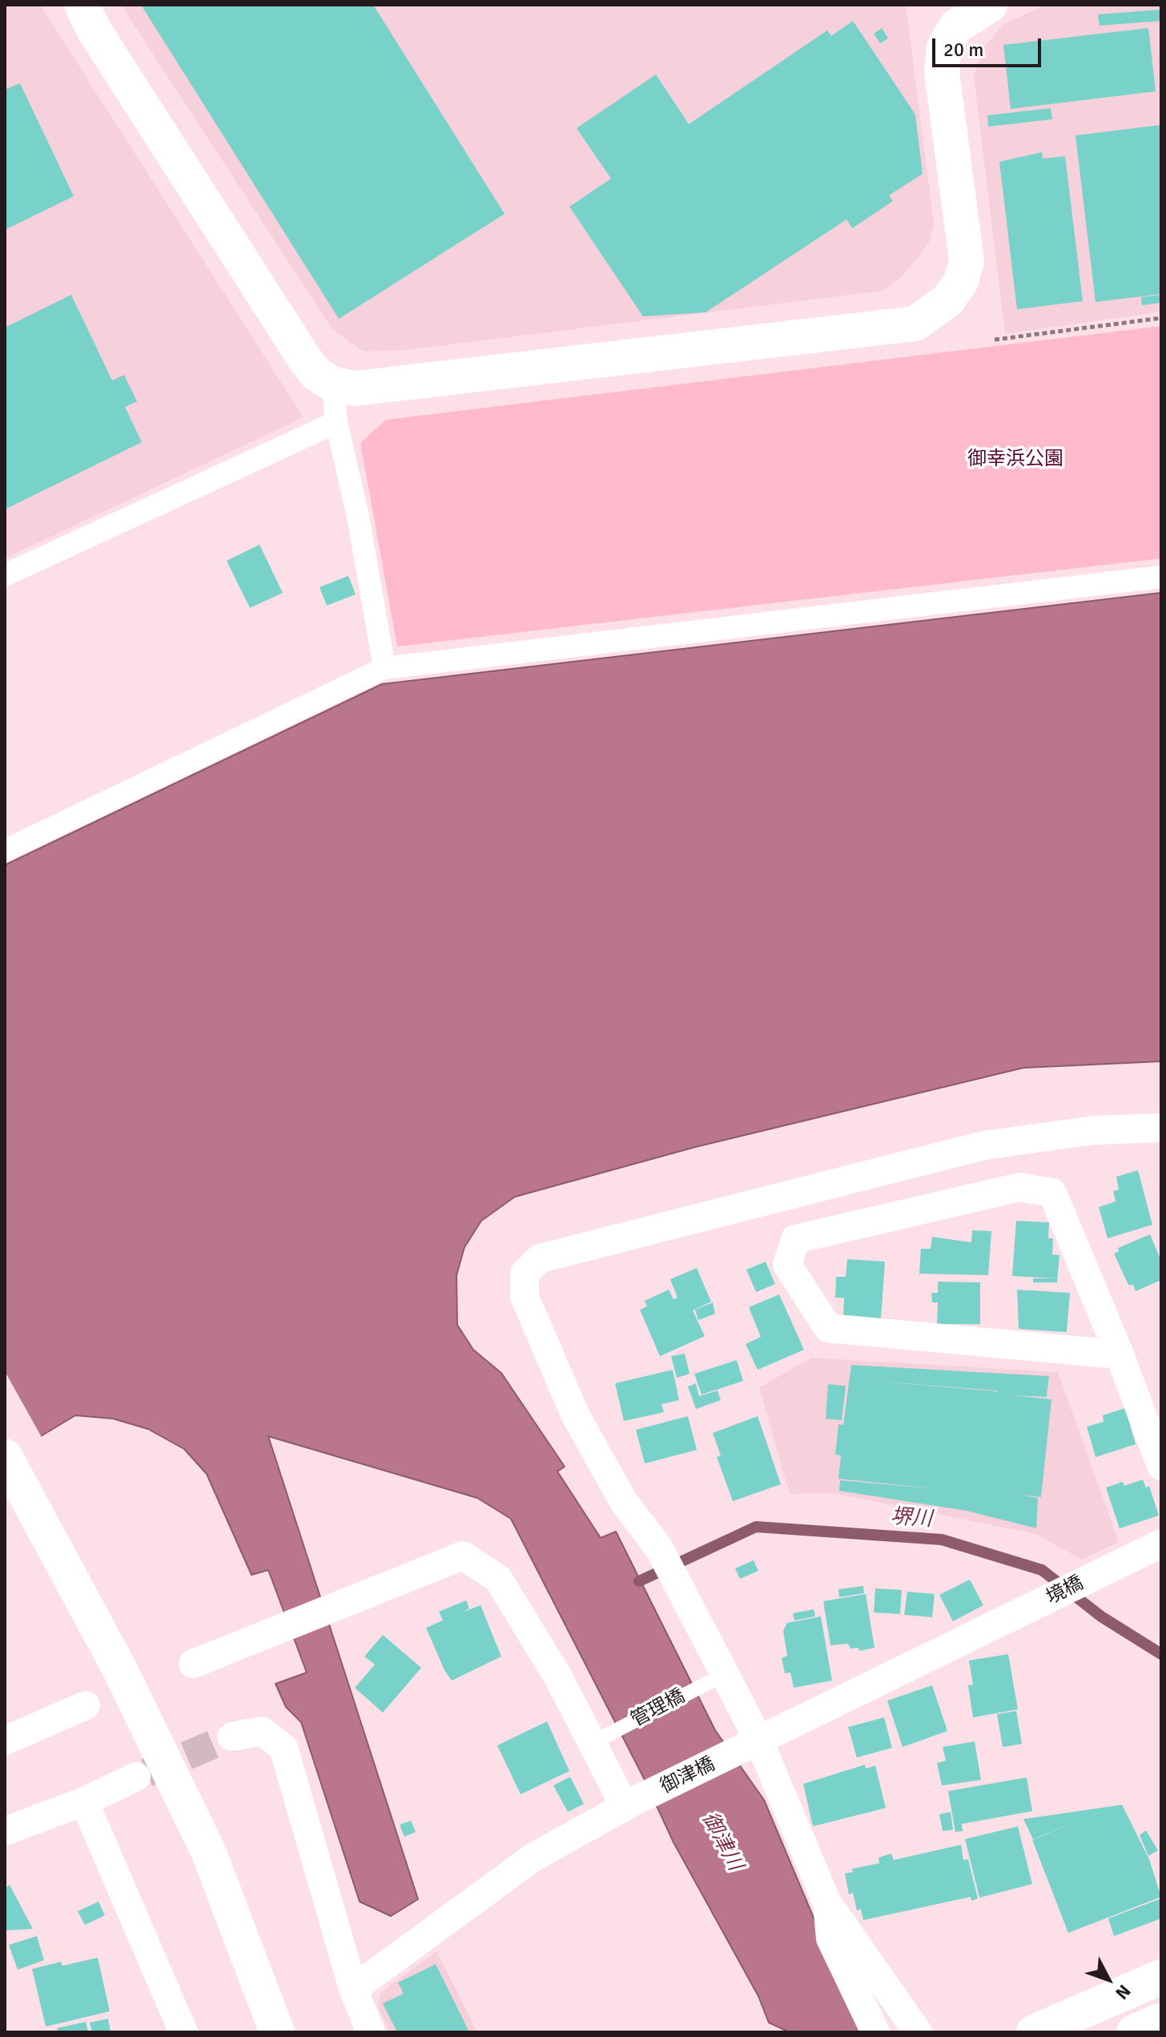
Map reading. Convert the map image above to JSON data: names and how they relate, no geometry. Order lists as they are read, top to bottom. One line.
{"streets":{"street":["境橋","御津橋"],"lane":["管理橋"]},"crossings":[["境橋","御津橋"]],"water":["堺川","御津川"],"parks":["御幸浜公園"],"scale_bar":"20 m","north":"bottom right"}
